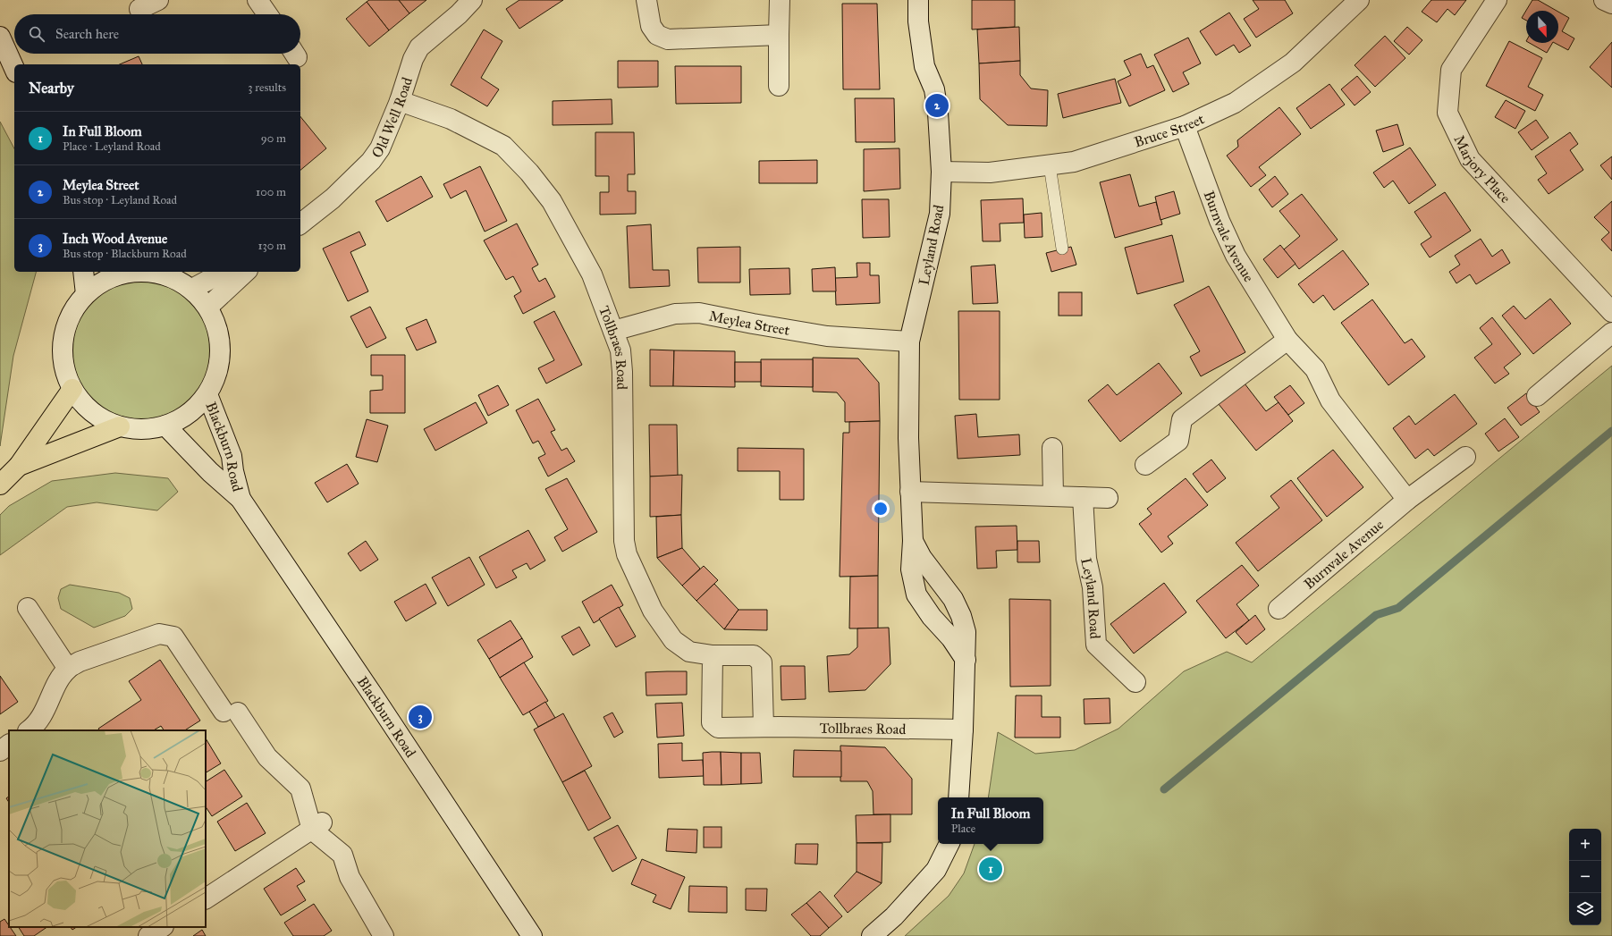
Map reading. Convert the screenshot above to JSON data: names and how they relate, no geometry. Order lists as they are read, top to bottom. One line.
{"streets":{"street":["Old Well Road","Bruce Street","Marjory Place","Burnvale Avenue","Leyland Road","Meylea Street","Tollbraes Road","Blackburn Road"]},"crossings":[["Old Well Road","Tollbraes Road"],["Bruce Street","Burnvale Avenue"],["Bruce Street","Leyland Road"],["Leyland Road","Meylea Street"],["Leyland Road","Tollbraes Road"],["Meylea Street","Tollbraes Road"]],"north":"bottom","page":{"search":"Search here","heading":["Nearby","3 results"],"pins":["2","3","1"],"list":[{"mark":"1","name":"In Full Bloom","note":"Place · Leyland Road","value":"90 m"},{"mark":"2","name":"Meylea Street","note":"Bus stop · Leyland Road","value":"100 m"},{"mark":"3","name":"Inch Wood Avenue","note":"Bus stop · Blackburn Road","value":"130 m"}],"popup":["In Full Bloom","Place"],"map_buttons":["+","−"]}}
